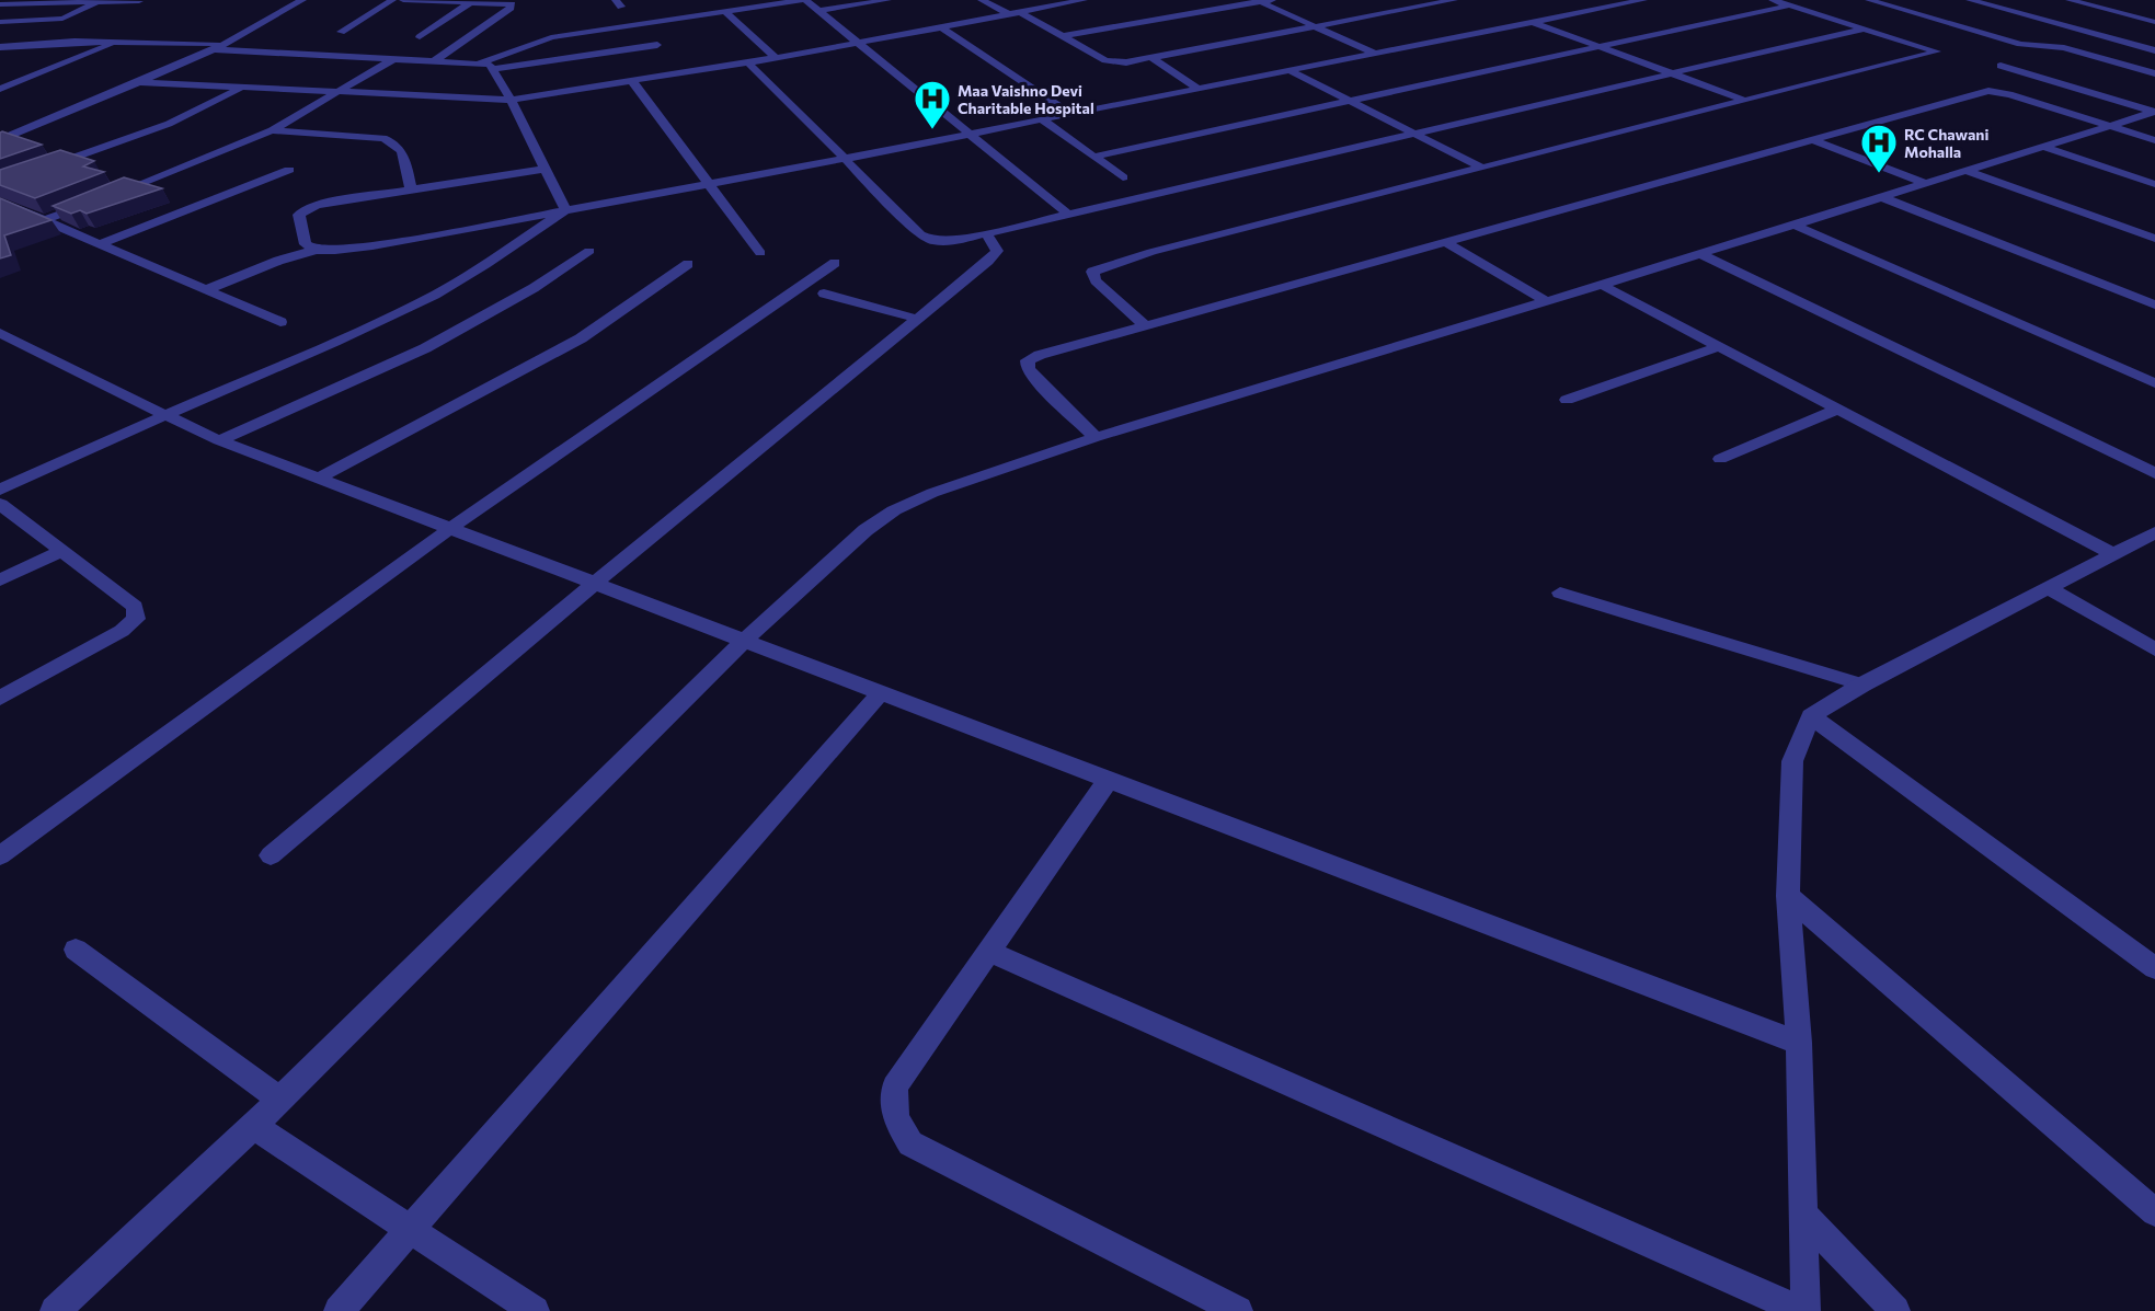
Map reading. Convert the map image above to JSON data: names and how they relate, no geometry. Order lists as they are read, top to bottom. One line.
{"places":{"hospital":["Maa Vaishno Devi Charitable Hospital","RC Chawani Mohalla"]}}
